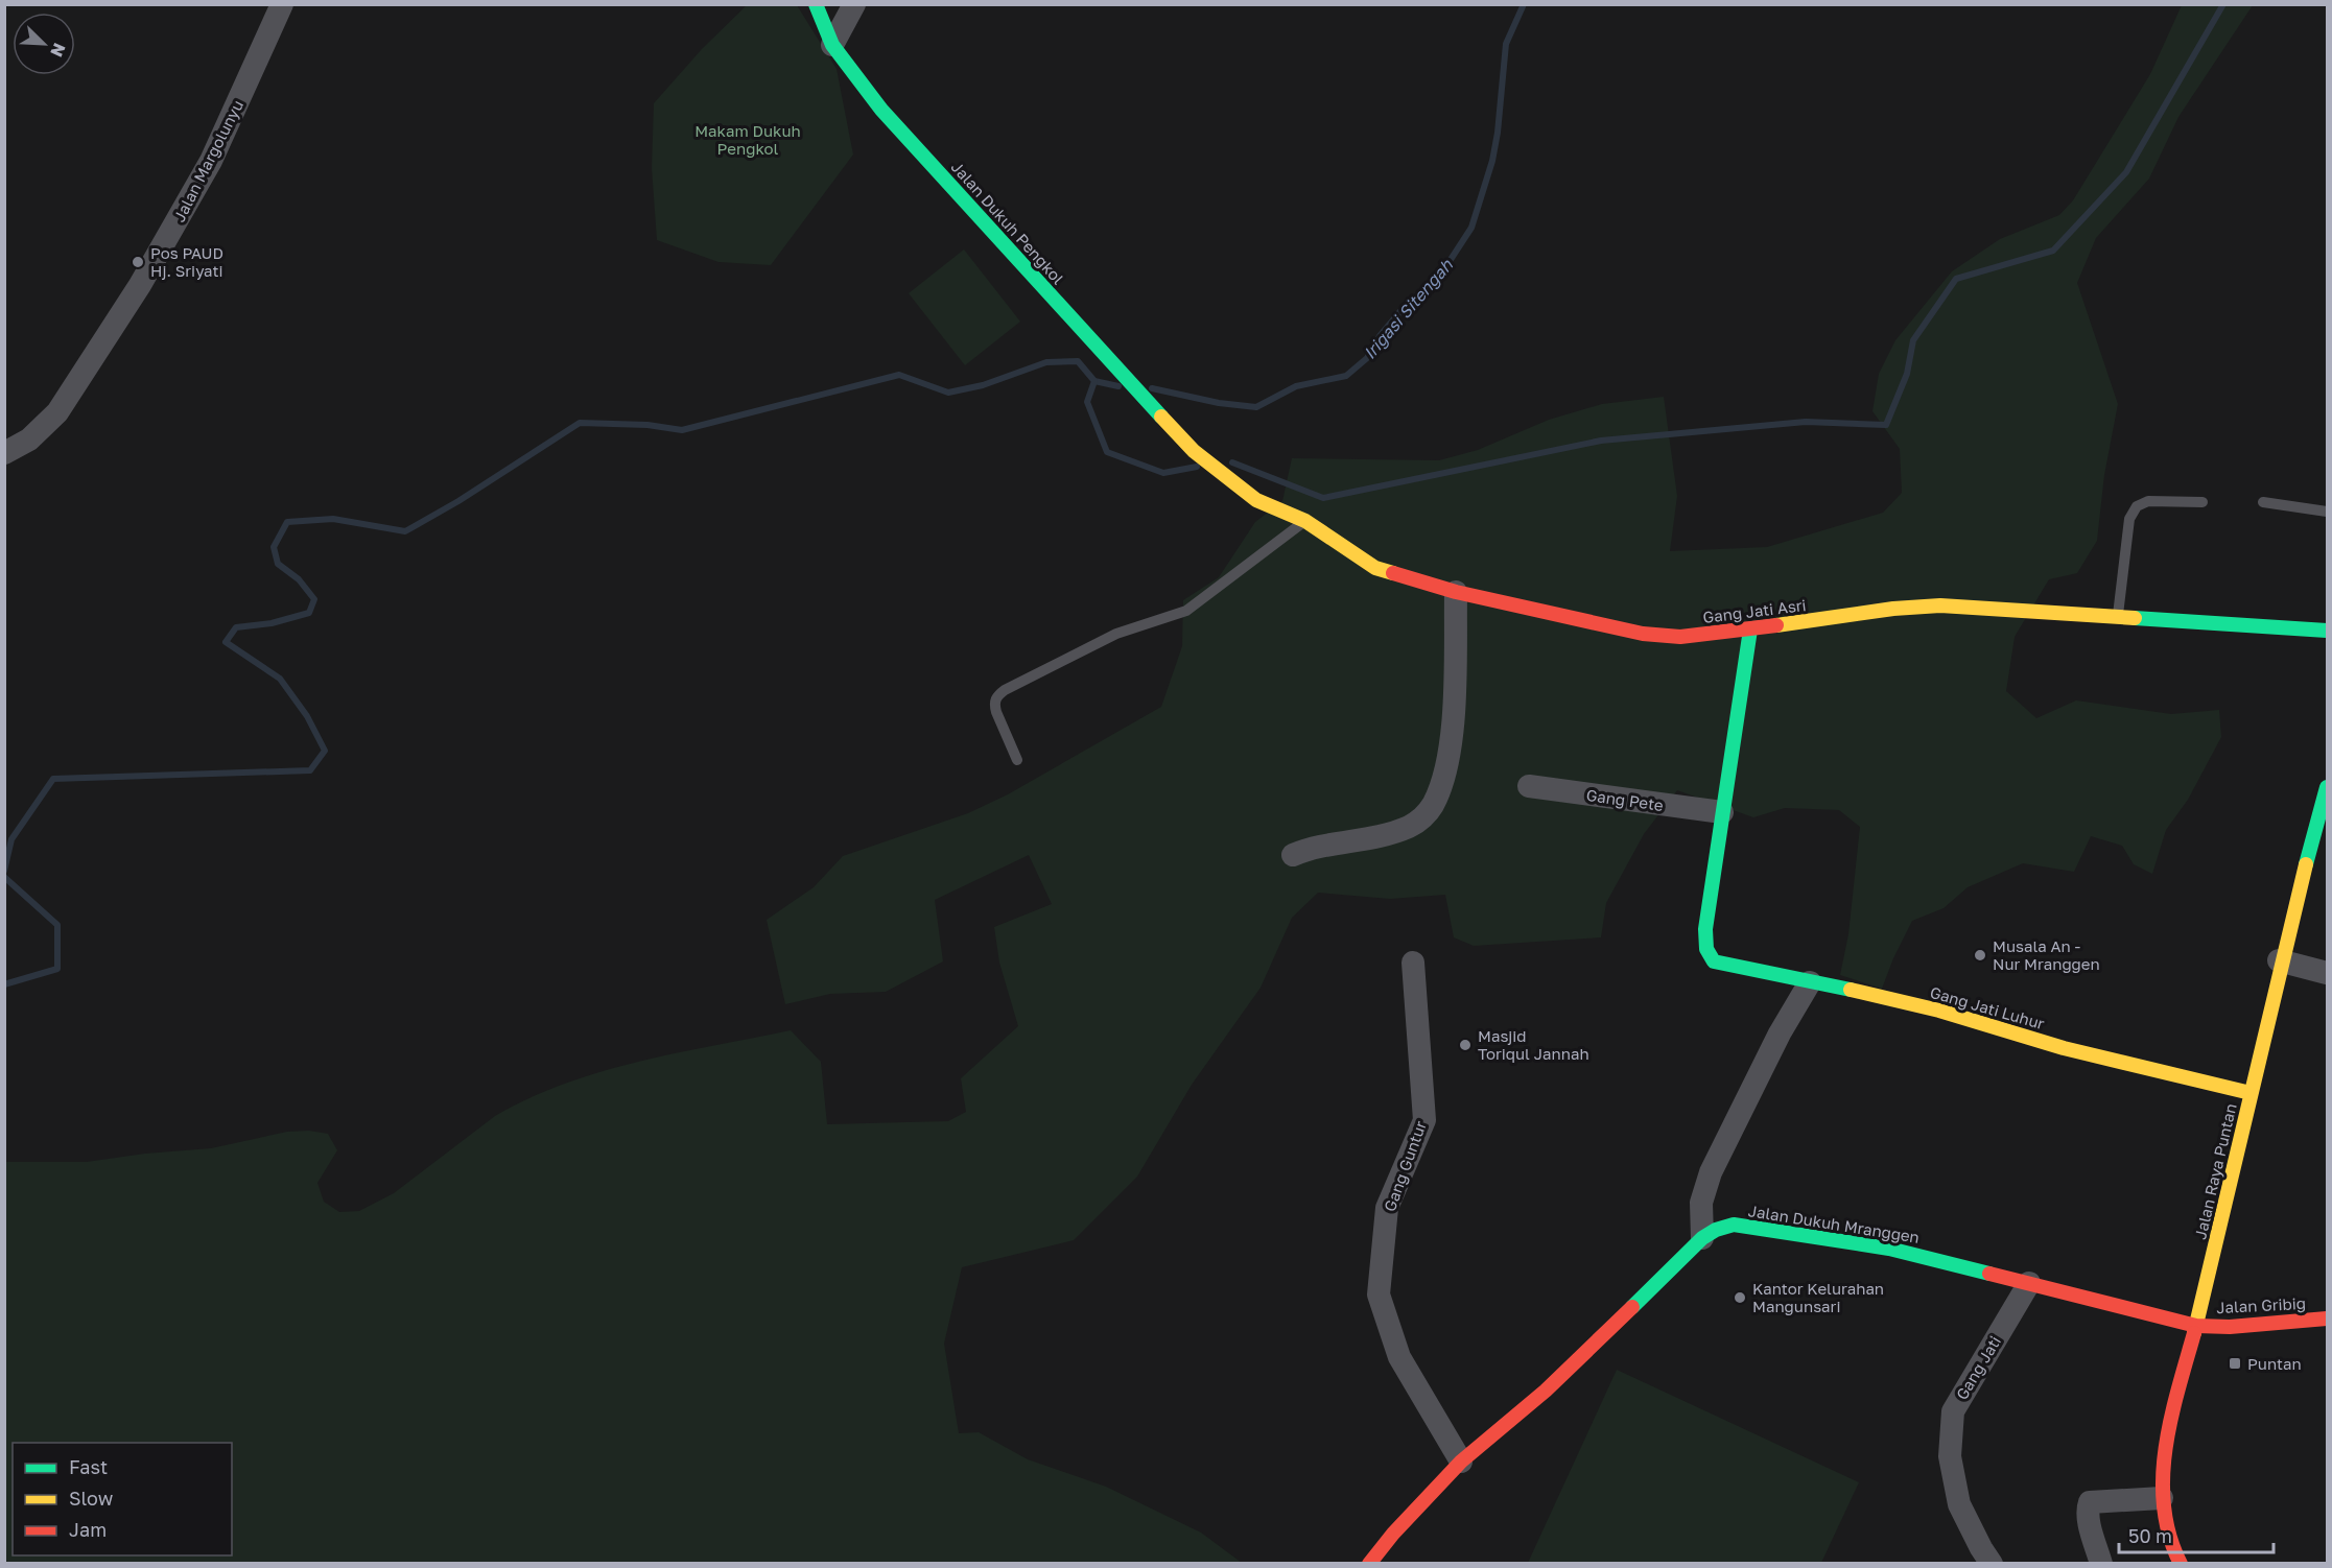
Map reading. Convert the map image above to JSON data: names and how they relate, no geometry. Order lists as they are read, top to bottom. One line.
{"streets":{"street":["Jalan Margolunyu","Jalan Dukuh Pengkol","Gang Jati Asri","Gang Pete","Gang Jati Luhur","Gang Guntur","Jalan Raya Puntan","Jalan Dukuh Mranggen","Jalan Gribig","Gang Jati"]},"crossings":[["Jalan Dukuh Pengkol","Gang Jati Asri"],["Gang Pete","Gang Jati Luhur"],["Gang Jati Luhur","Jalan Raya Puntan"],["Gang Guntur","Jalan Dukuh Mranggen"],["Jalan Raya Puntan","Jalan Dukuh Mranggen"],["Jalan Raya Puntan","Jalan Gribig"],["Jalan Dukuh Mranggen","Jalan Gribig"],["Jalan Dukuh Mranggen","Gang Jati"]],"water":["Irigasi Sitengah"],"parks":["Makam Dukuh Pengkol"],"places":{"other":["Pos PAUD Hj. Sriyati","Musala An - Nur Mranggen","Masjid Toriqul Jannah","Kantor Kelurahan Mangunsari"],"transit":["Puntan"]},"legend":["Fast","Slow","Jam"],"scale_bar":"50 m","north":"bottom right"}
